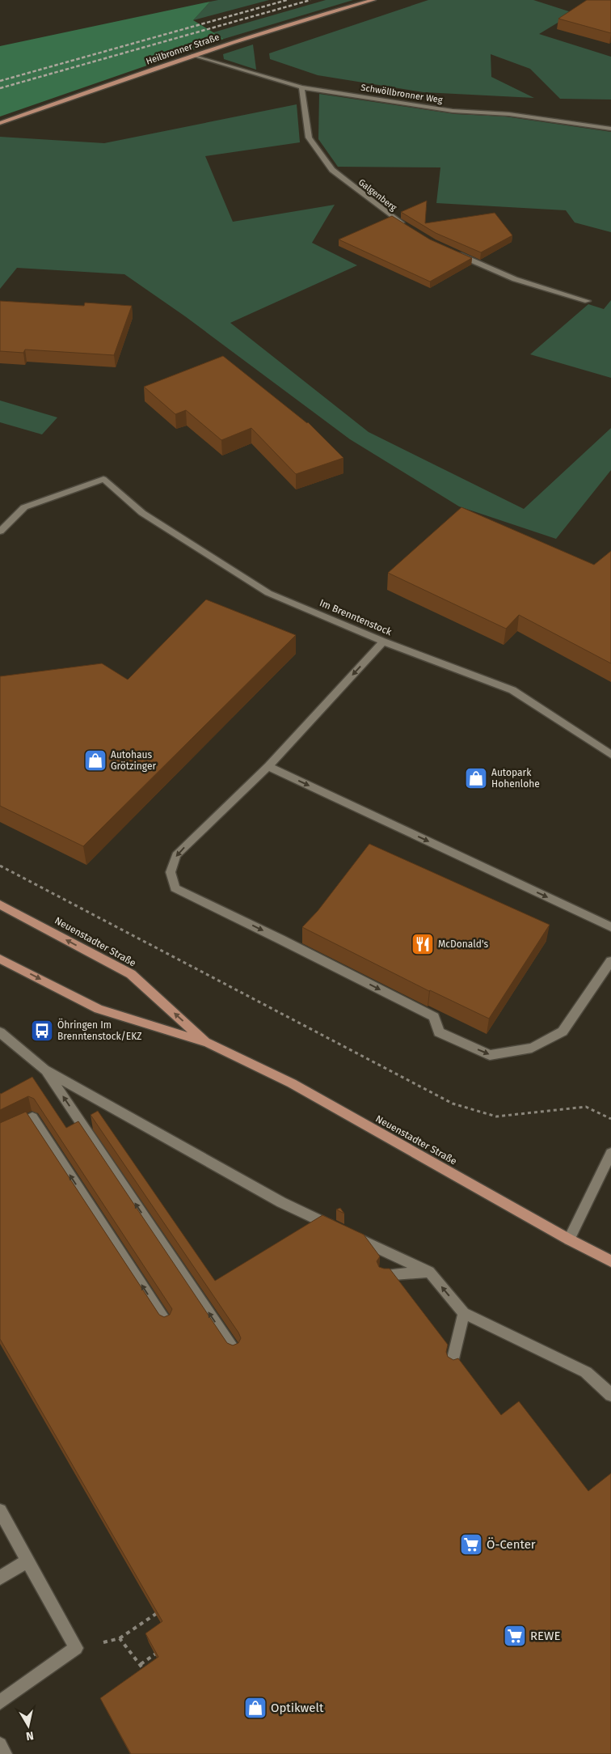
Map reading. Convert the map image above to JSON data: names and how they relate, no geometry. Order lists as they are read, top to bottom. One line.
{"streets":{"main road":["Heilbronner Straße","Neuenstadter Straße"],"street":["Schwöllbronner Weg","Galgenberg","Im Brenntenstock"]},"crossings":[["Heilbronner Straße","Schwöllbronner Weg"],["Schwöllbronner Weg","Galgenberg"]],"places":{"shop":["Autohaus Grötzinger","Autopark Hohenlohe","Optikwelt"],"restaurant":["McDonald's"],"bus stop":["Öhringen Im Brenntenstock/EKZ"],"supermarket":["Ö-Center","REWE"]},"north":"bottom"}
